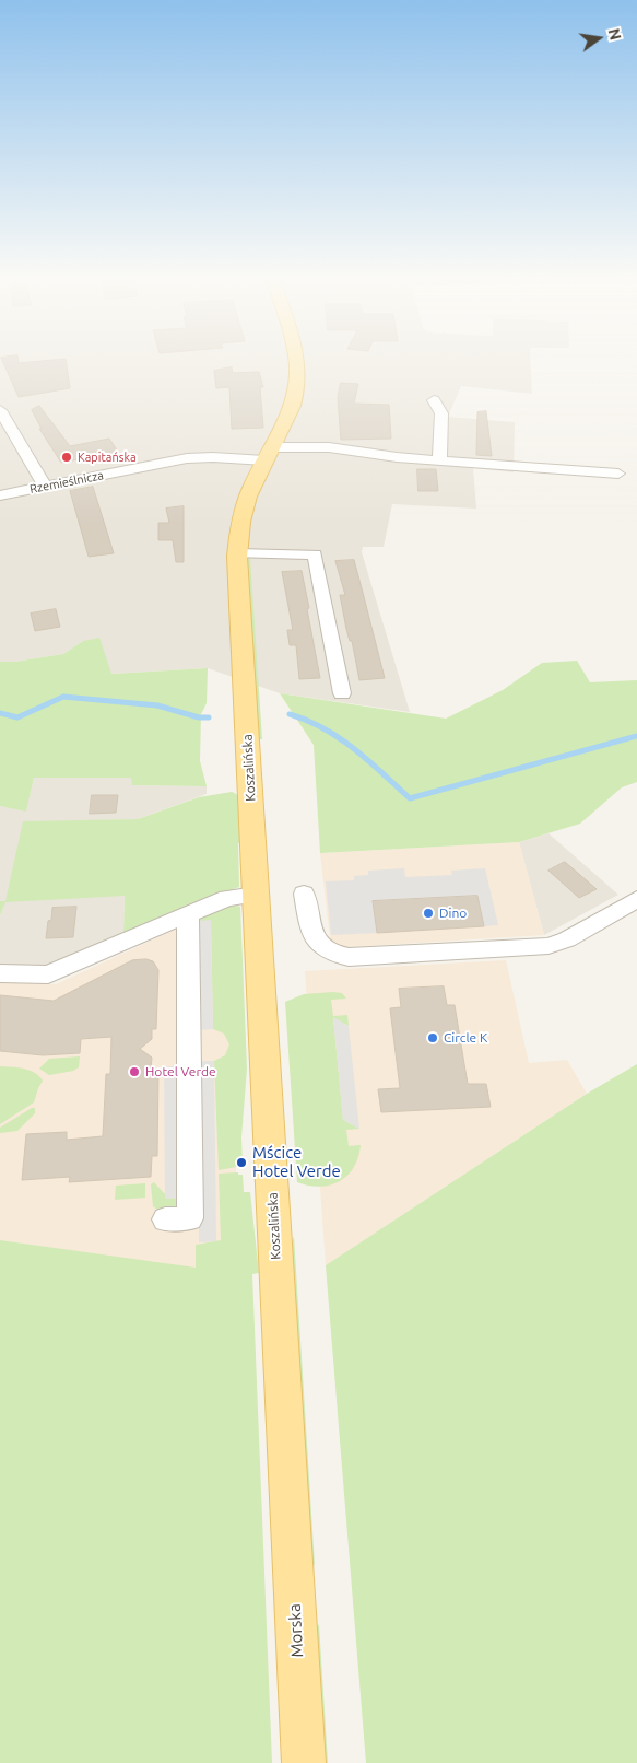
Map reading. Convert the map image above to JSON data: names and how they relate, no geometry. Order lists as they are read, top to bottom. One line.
{"streets":{"main road":["Koszalińska","Morska"],"street":["Rzemieślnicza"]},"crossings":[["Rzemieślnicza","Koszalińska"],["Koszalińska","Morska"]],"places":["Kapitańska","Dino","Circle K","Hotel Verde","Mścice Hotel Verde"],"north":"right"}
